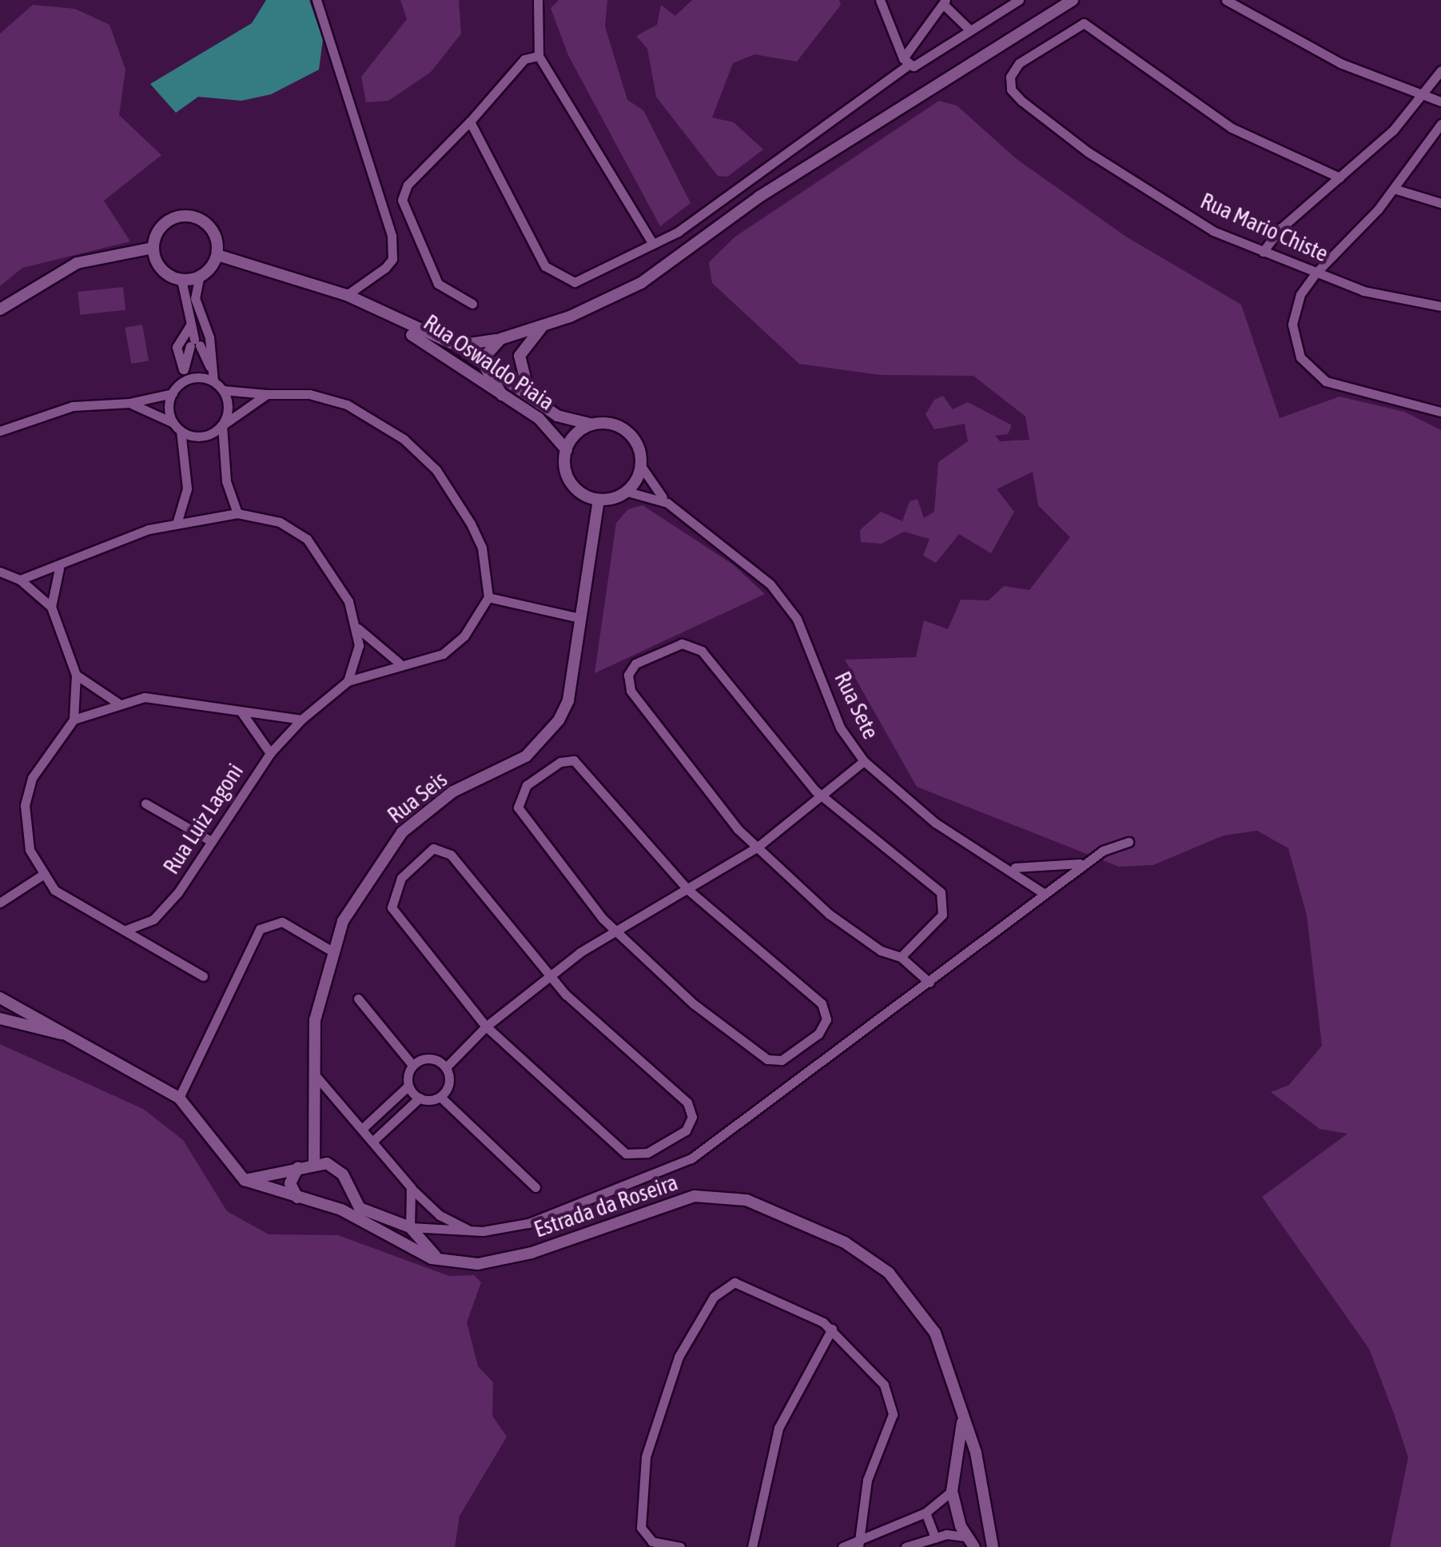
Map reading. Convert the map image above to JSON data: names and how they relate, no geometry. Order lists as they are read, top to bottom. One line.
{"streets":{"street":["Rua Mario Chiste","Rua Oswaldo Piaia","Rua Sete","Rua Seis","Rua Luiz Lagoni","Estrada da Roseira"]},"crossings":[["Rua Oswaldo Piaia","Rua Sete"],["Rua Oswaldo Piaia","Rua Seis"],["Rua Sete","Rua Seis"],["Rua Seis","Estrada da Roseira"]]}
